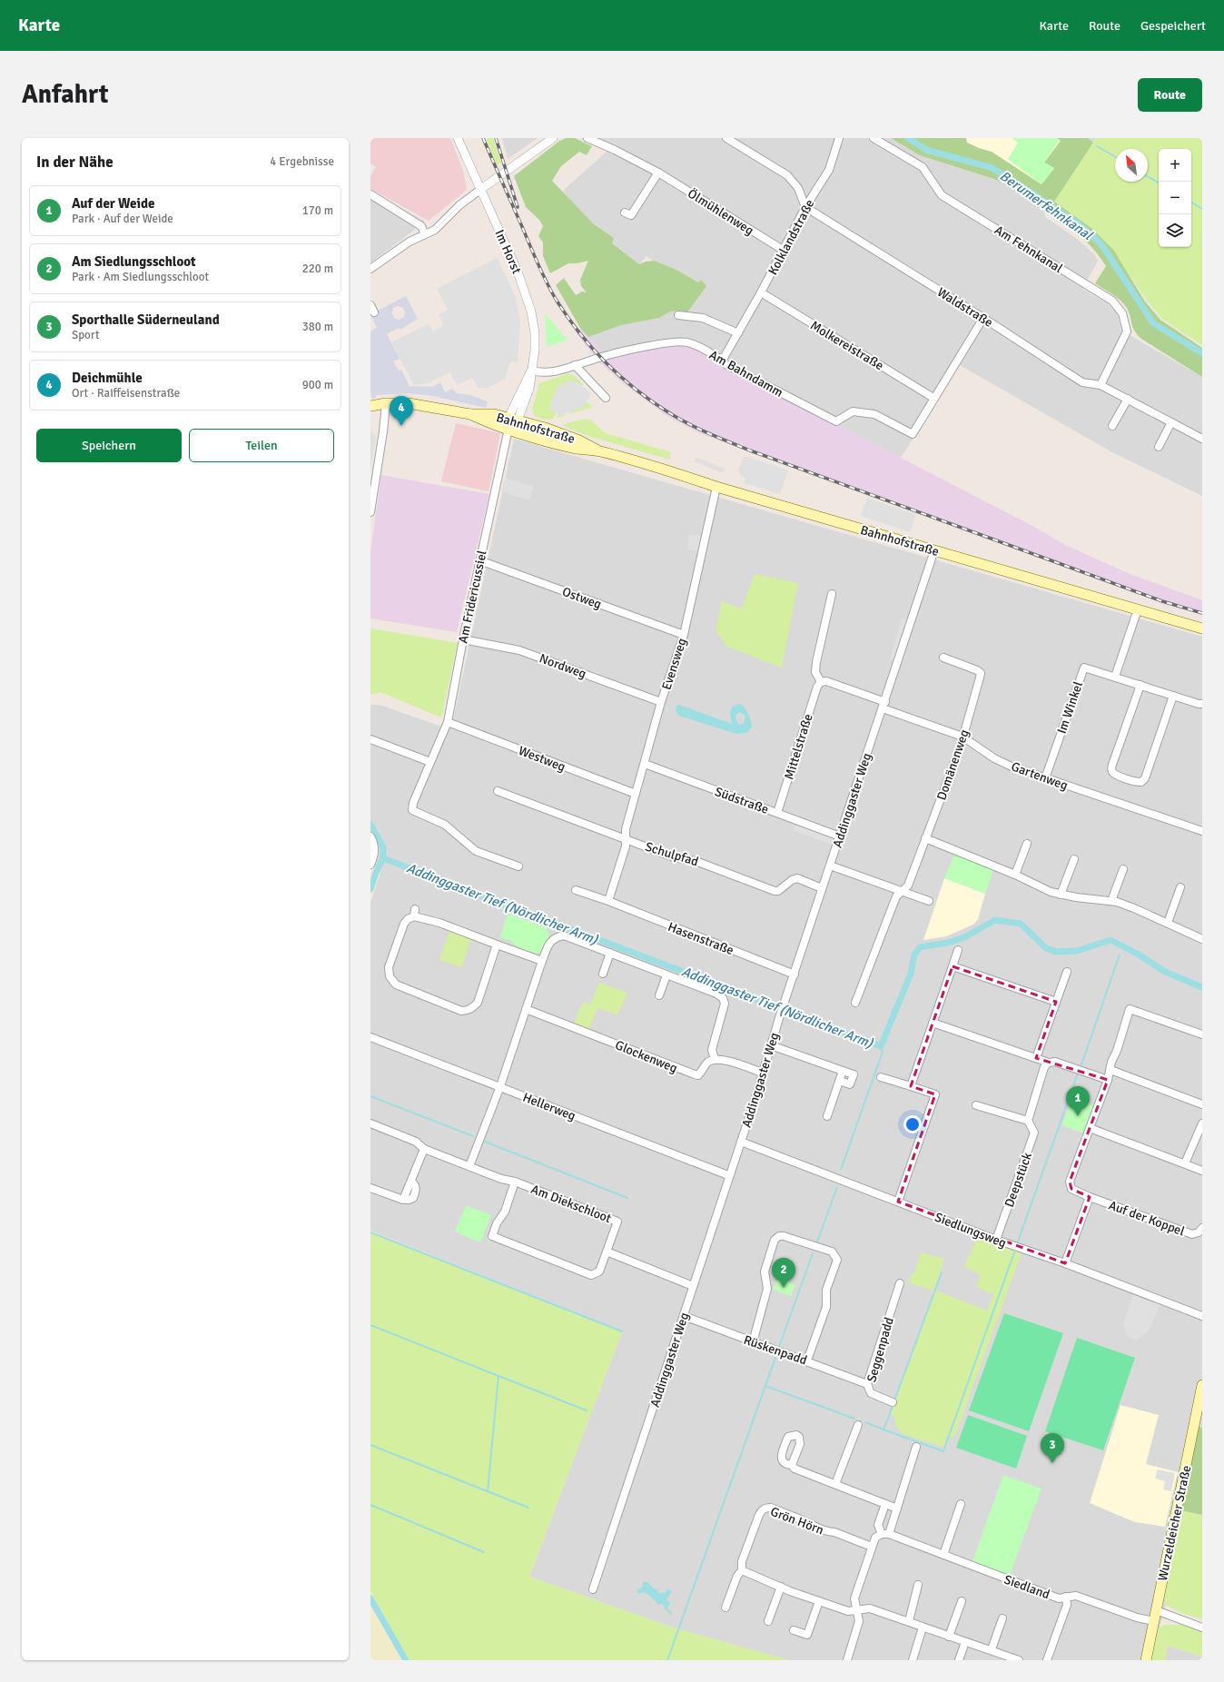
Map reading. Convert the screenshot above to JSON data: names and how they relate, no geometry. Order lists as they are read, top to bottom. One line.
{"streets":{"main road":["Bahnhofstraße","Wurzeldeicher Straße"],"street":["Ölmühlenweg","Kolklandstraße","Am Fehnkanal","Im Horst","Waldstraße","Molkereistraße","Am Bahndamm","Am Fridericussiel","Ostweg","Evensweg","Nordweg","Im Winkel","Mittelstraße","Westweg","Domänenweg","Gartenweg","Südstraße","Addinggaster Weg","Schulpfad","Hasenstraße","Glockenweg","Hellerweg","Deepstück","Am Diekschloot","Auf der Koppel","Siedlungsweg","Rüskenpadd","Seggenpadd","Grön Hörn","Siedland"]},"crossings":[["Ölmühlenweg","Kolklandstraße"],["Kolklandstraße","Waldstraße"],["Kolklandstraße","Molkereistraße"],["Kolklandstraße","Am Bahndamm"],["Am Fehnkanal","Waldstraße"],["Im Horst","Am Bahndamm"],["Im Horst","Bahnhofstraße"],["Im Horst","Am Fridericussiel"],["Molkereistraße","Am Bahndamm"],["Bahnhofstraße","Am Fridericussiel"],["Bahnhofstraße","Evensweg"],["Bahnhofstraße","Addinggaster Weg"],["Am Fridericussiel","Ostweg"],["Am Fridericussiel","Nordweg"],["Am Fridericussiel","Westweg"],["Ostweg","Evensweg"],["Evensweg","Nordweg"],["Evensweg","Westweg"],["Evensweg","Südstraße"],["Evensweg","Schulpfad"],["Im Winkel","Gartenweg"],["Mittelstraße","Südstraße"],["Domänenweg","Gartenweg"],["Gartenweg","Addinggaster Weg"],["Südstraße","Addinggaster Weg"],["Addinggaster Weg","Schulpfad"],["Addinggaster Weg","Hasenstraße"],["Addinggaster Weg","Hellerweg"],["Addinggaster Weg","Siedlungsweg"],["Addinggaster Weg","Rüskenpadd"],["Deepstück","Siedlungsweg"],["Rüskenpadd","Seggenpadd"],["Wurzeldeicher Straße","Siedland"]],"water":["Berumerfehnkanal","Addinggaster Tief (Nördlicher Arm)"],"north":"top left","page":{"header":"Karte","nav":["Karte","Route","Gespeichert"],"buttons":["Route",["Speichern","Teilen"]],"title":"Anfahrt","heading":["In der Nähe","4 Ergebnisse"],"map_buttons":["+","−"],"list":[{"mark":"1","name":"Auf der Weide","note":"Park · Auf der Weide","value":"170 m"},{"mark":"2","name":"Am Siedlungsschloot","note":"Park · Am Siedlungsschloot","value":"220 m"},{"mark":"3","name":"Sporthalle Süderneuland","note":"Sport","value":"380 m"},{"mark":"4","name":"Deichmühle","note":"Ort · Raiffeisenstraße","value":"900 m"}],"pins":["4","1","2","3"]}}
